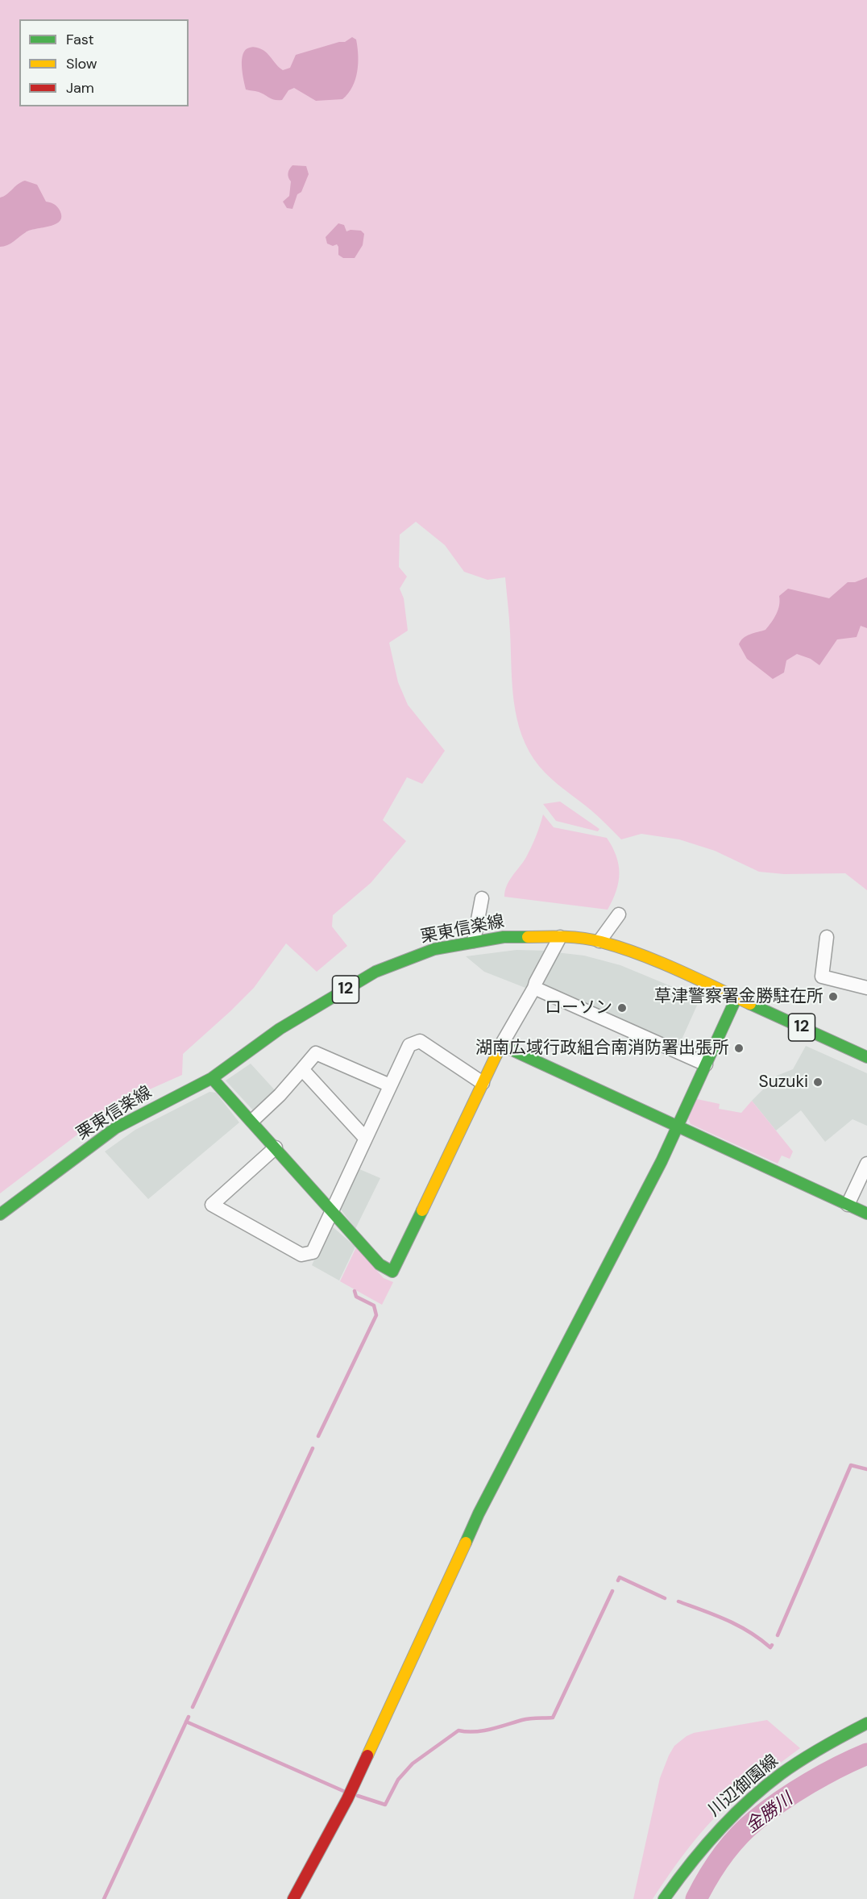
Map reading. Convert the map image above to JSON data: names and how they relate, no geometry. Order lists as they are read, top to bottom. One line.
{"streets":{"street":["栗東信楽線","12","川辺御園線"]},"water":["金勝川"],"places":["草津警察署金勝駐在所","ローソン","湖南広域行政組合南消防署出張所","Suzuki"],"legend":["Fast","Slow","Jam"]}
